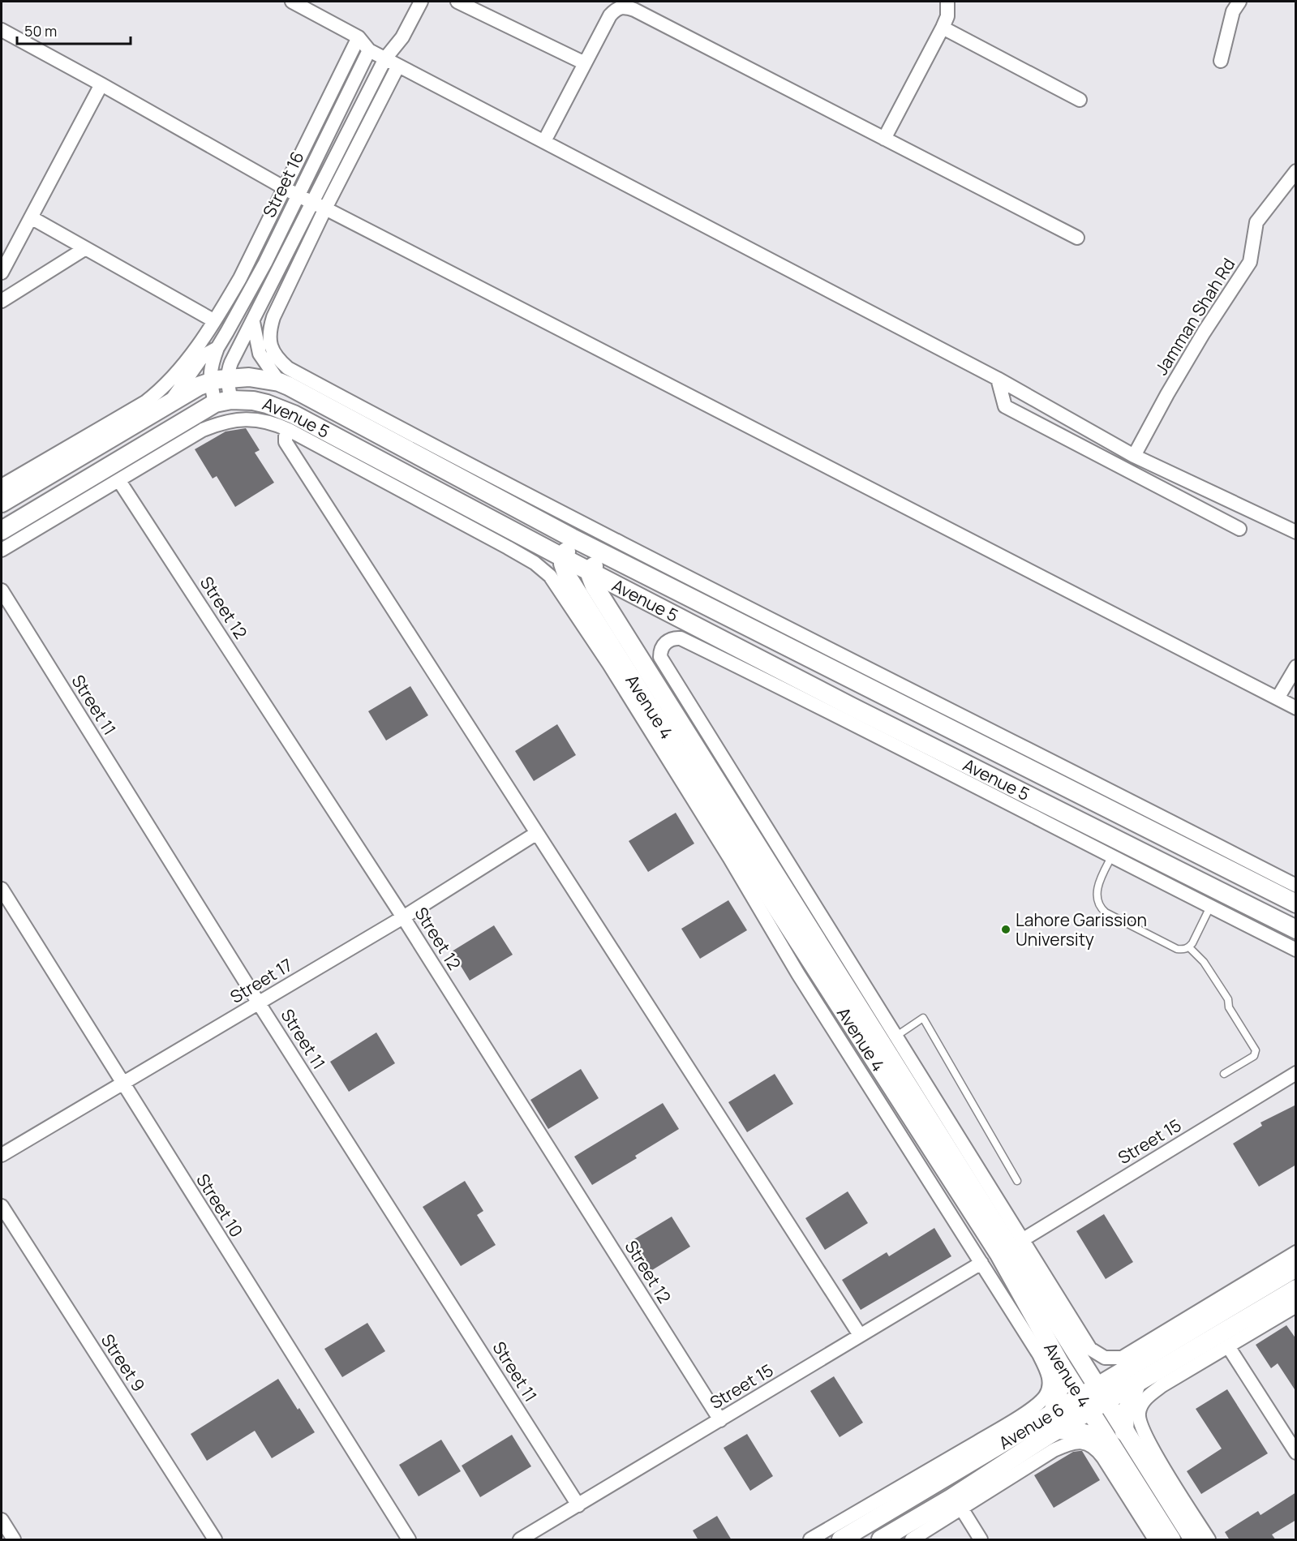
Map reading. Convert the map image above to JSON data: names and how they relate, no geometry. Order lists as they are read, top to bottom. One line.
{"streets":{"main road":["Avenue 5","Avenue 4","Avenue 6"],"street":["Street 16","Jamman Shah Rd","Street 12","Street 11","Street 17","Street 15","Street 10","Street 9"]},"crossings":[["Street 16","Avenue 5"],["Avenue 5","Avenue 4"],["Street 12","Street 17"],["Street 12","Street 15"],["Street 11","Street 17"],["Street 11","Street 15"],["Avenue 4","Avenue 6"],["Street 17","Street 10"]],"places":["Lahore Garission University"],"scale_bar":"50 m"}
